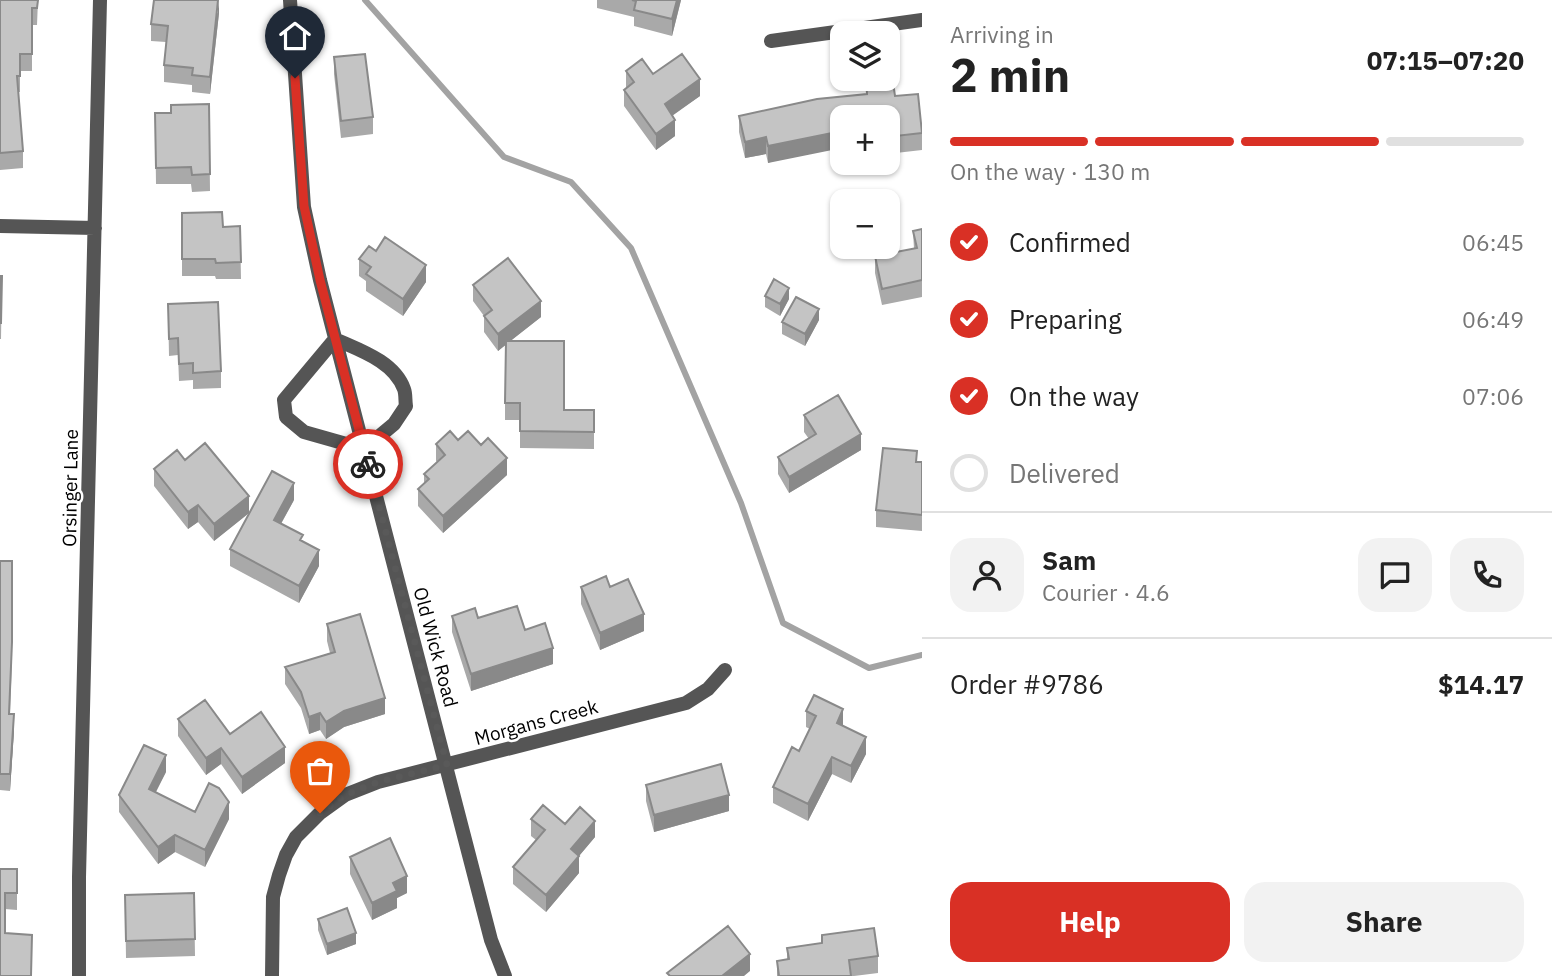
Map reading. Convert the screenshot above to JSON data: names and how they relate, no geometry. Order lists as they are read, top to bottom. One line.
{"streets":{"street":["Orsinger Lane","Old Wick Road","Morgans Creek"]},"crossings":[["Old Wick Road","Morgans Creek"]],"page":{"heading":["2 min","Arriving in","07:15–07:20"],"panel":["Sam","Courier · 4.6","Order #9786","$14.17"],"map_buttons":["+","−"],"bar":"On the way · 130 m","list":[["Confirmed","06:45"],["Preparing","06:49"],["On the way","07:06"],"Delivered"],"buttons":["Help","Share"]}}
